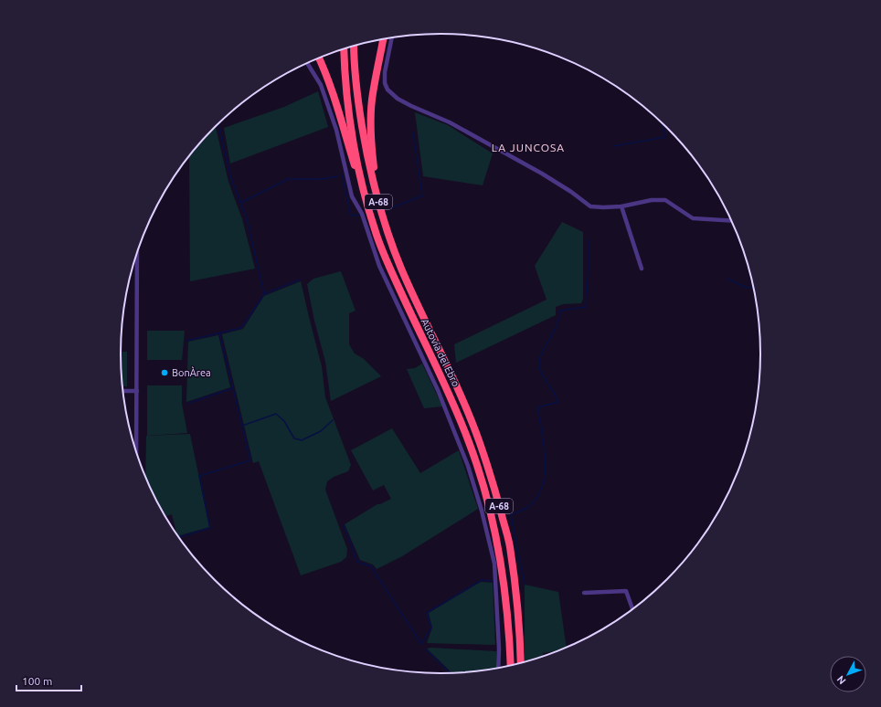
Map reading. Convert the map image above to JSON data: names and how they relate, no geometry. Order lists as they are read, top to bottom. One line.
{"streets":{"highway":["A-68","Autovía del Ebro"]},"districts":["LA JUNCOSA"],"places":["BonÀrea"],"scale_bar":"100 m","north":"bottom left"}
